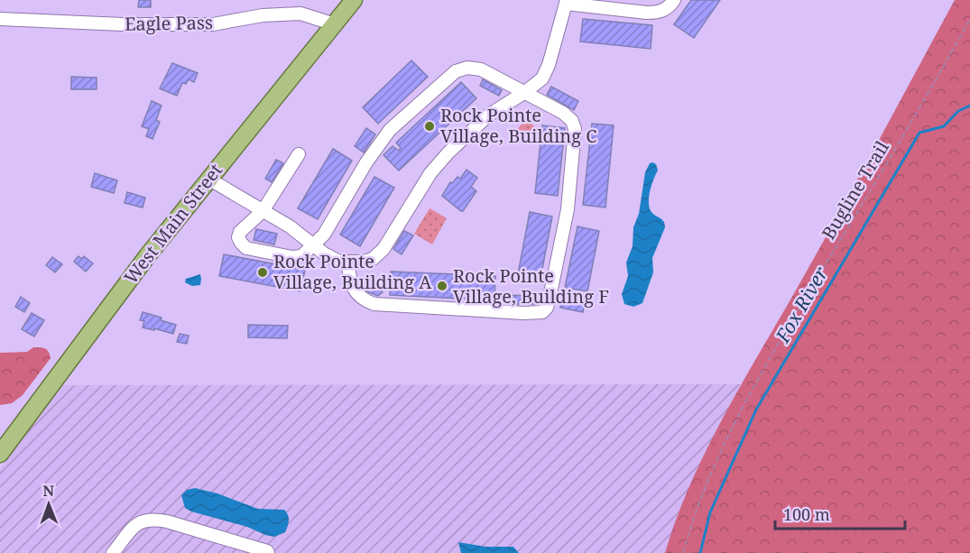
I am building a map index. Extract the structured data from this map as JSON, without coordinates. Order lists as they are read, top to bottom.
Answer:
{
  "streets": {
    "main road": ["West Main Street"],
    "street": ["Eagle Pass"],
    "path": ["Bugline Trail"]
  },
  "crossings": [
    ["Eagle Pass", "West Main Street"]
  ],
  "water": ["Fox River"],
  "places": ["Rock Pointe Village, Building C", "Rock Pointe Village, Building A", "Rock Pointe Village, Building F"],
  "scale_bar": "100 m",
  "north": "top"
}
